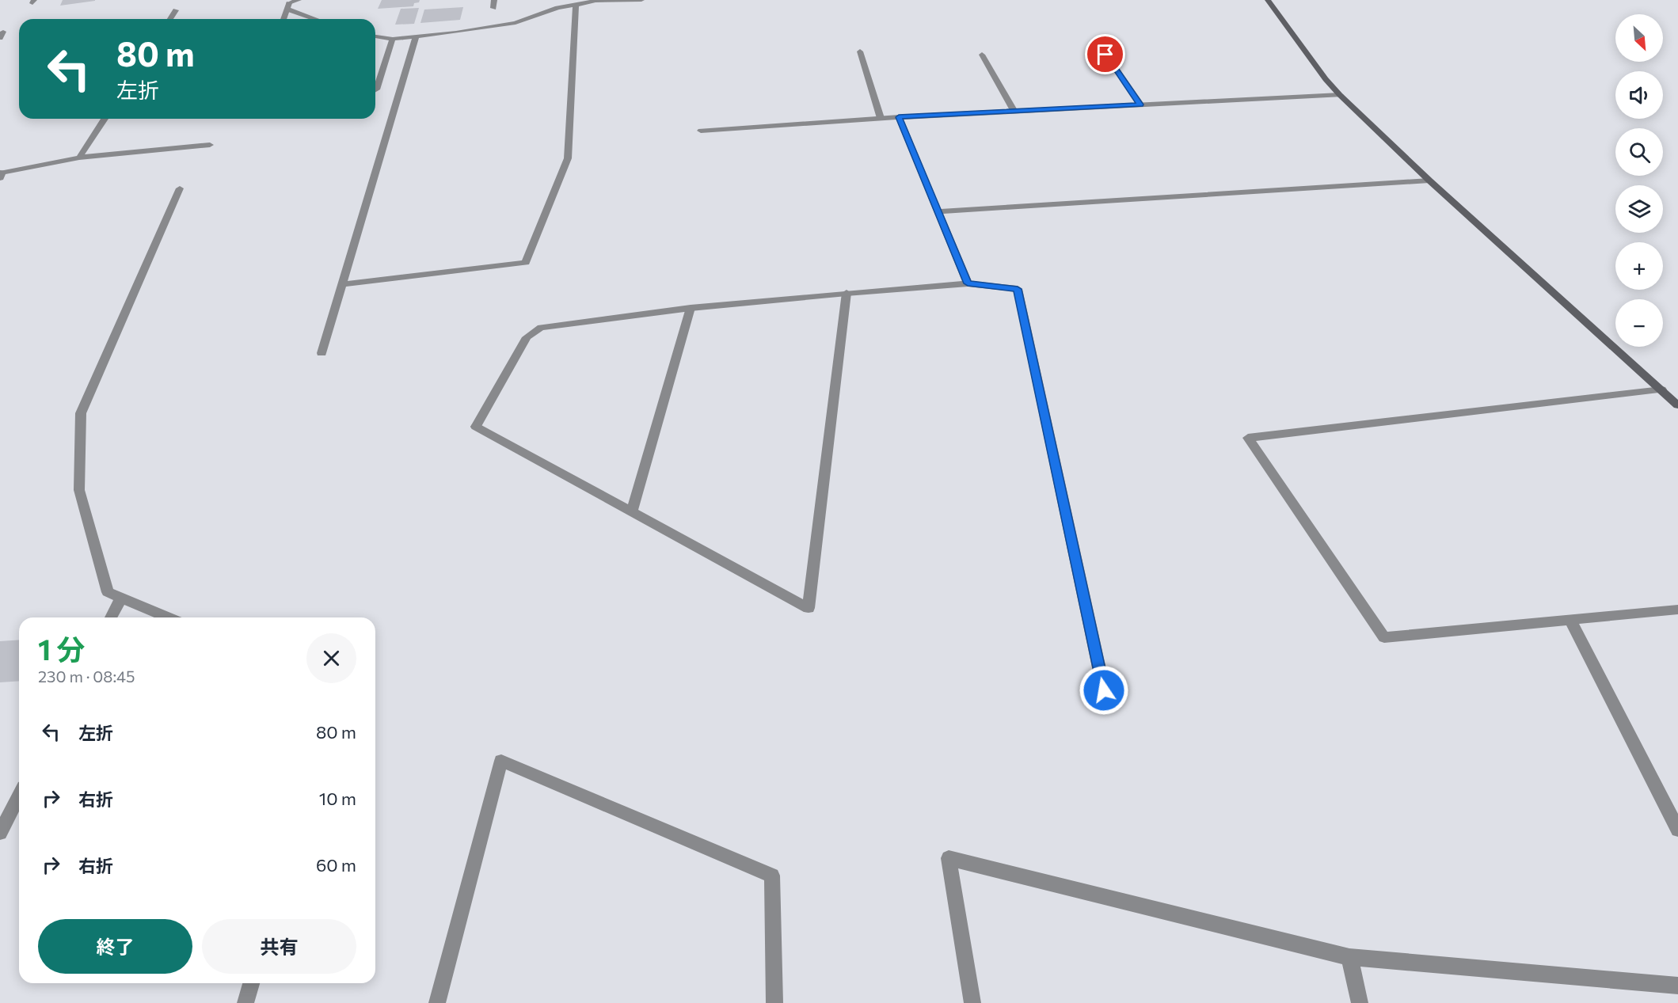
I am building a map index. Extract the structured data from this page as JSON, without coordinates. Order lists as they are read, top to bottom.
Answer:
{
  "north": "bottom right",
  "page": {
    "map_buttons": ["+", "−"],
    "turn": ["80 m", "左折"],
    "heading": ["1 分", "230 m · 08:45"],
    "list": [
      {
        "name": "左折",
        "value": "80 m"
      },
      {
        "name": "右折",
        "value": "10 m"
      },
      {
        "name": "右折",
        "value": "60 m"
      }
    ],
    "buttons": ["終了", "共有"]
  }
}
